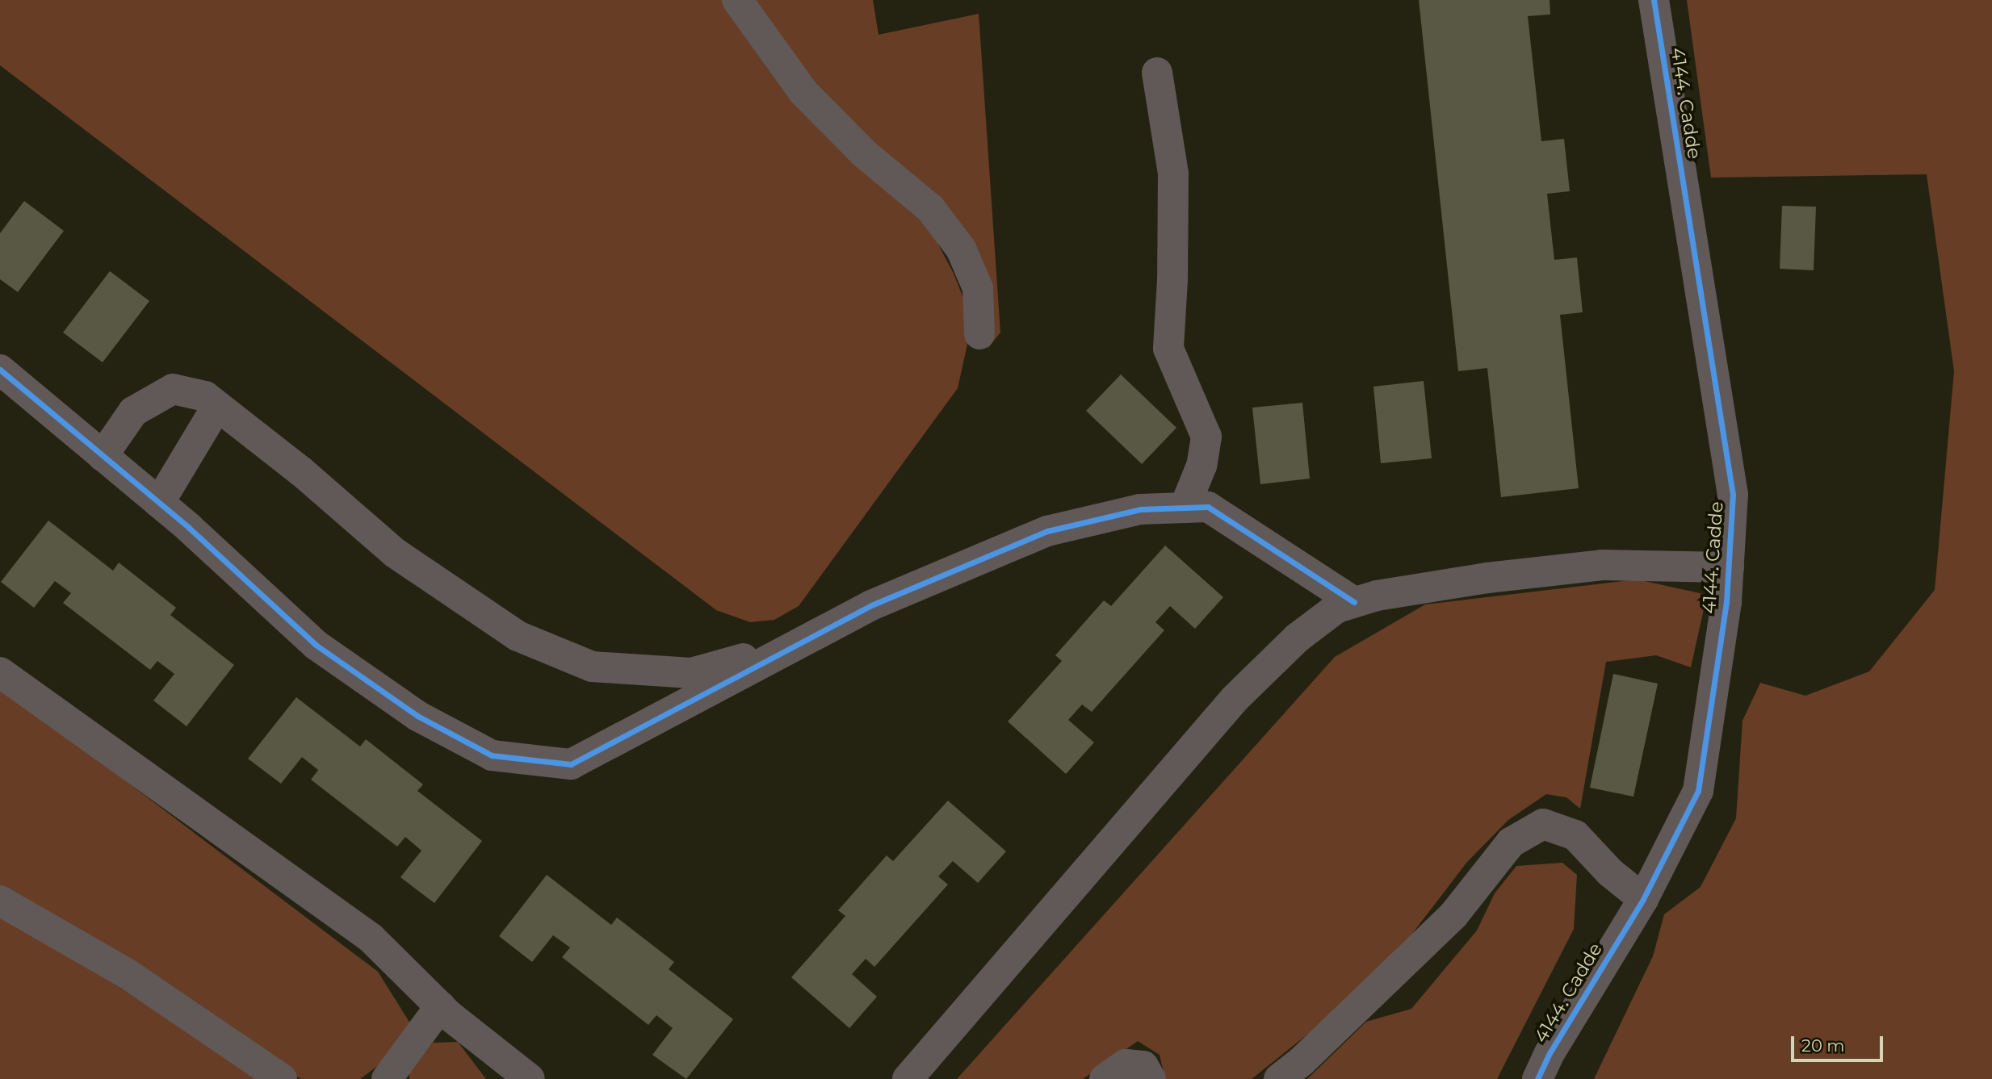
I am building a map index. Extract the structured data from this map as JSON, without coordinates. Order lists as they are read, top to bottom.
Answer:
{
  "streets": {
    "street": ["4144. Cadde"]
  },
  "scale_bar": "20 m"
}
